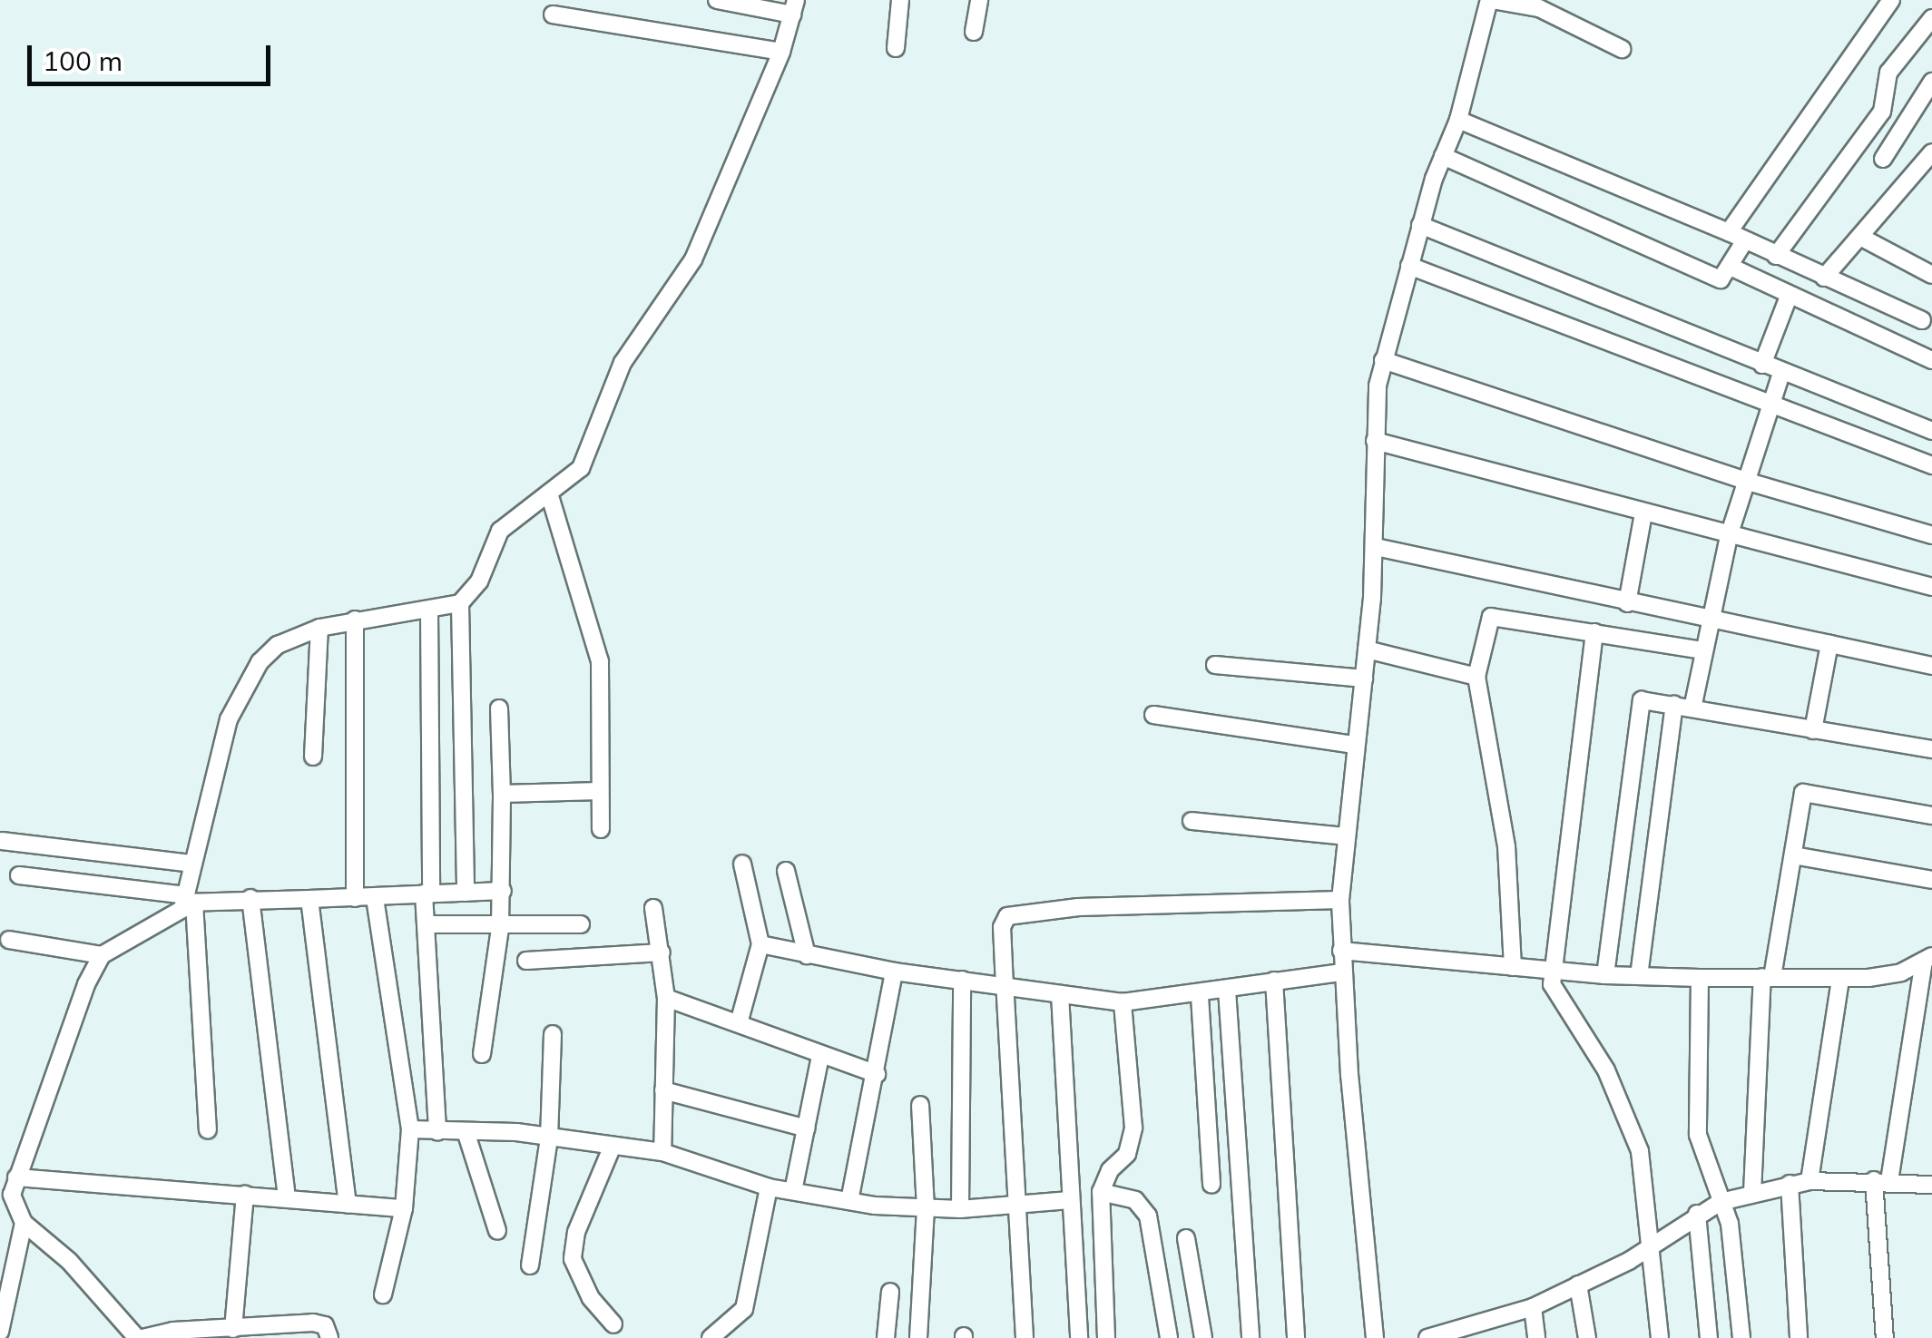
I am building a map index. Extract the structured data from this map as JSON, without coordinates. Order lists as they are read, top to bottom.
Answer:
{
  "scale_bar": "100 m"
}
